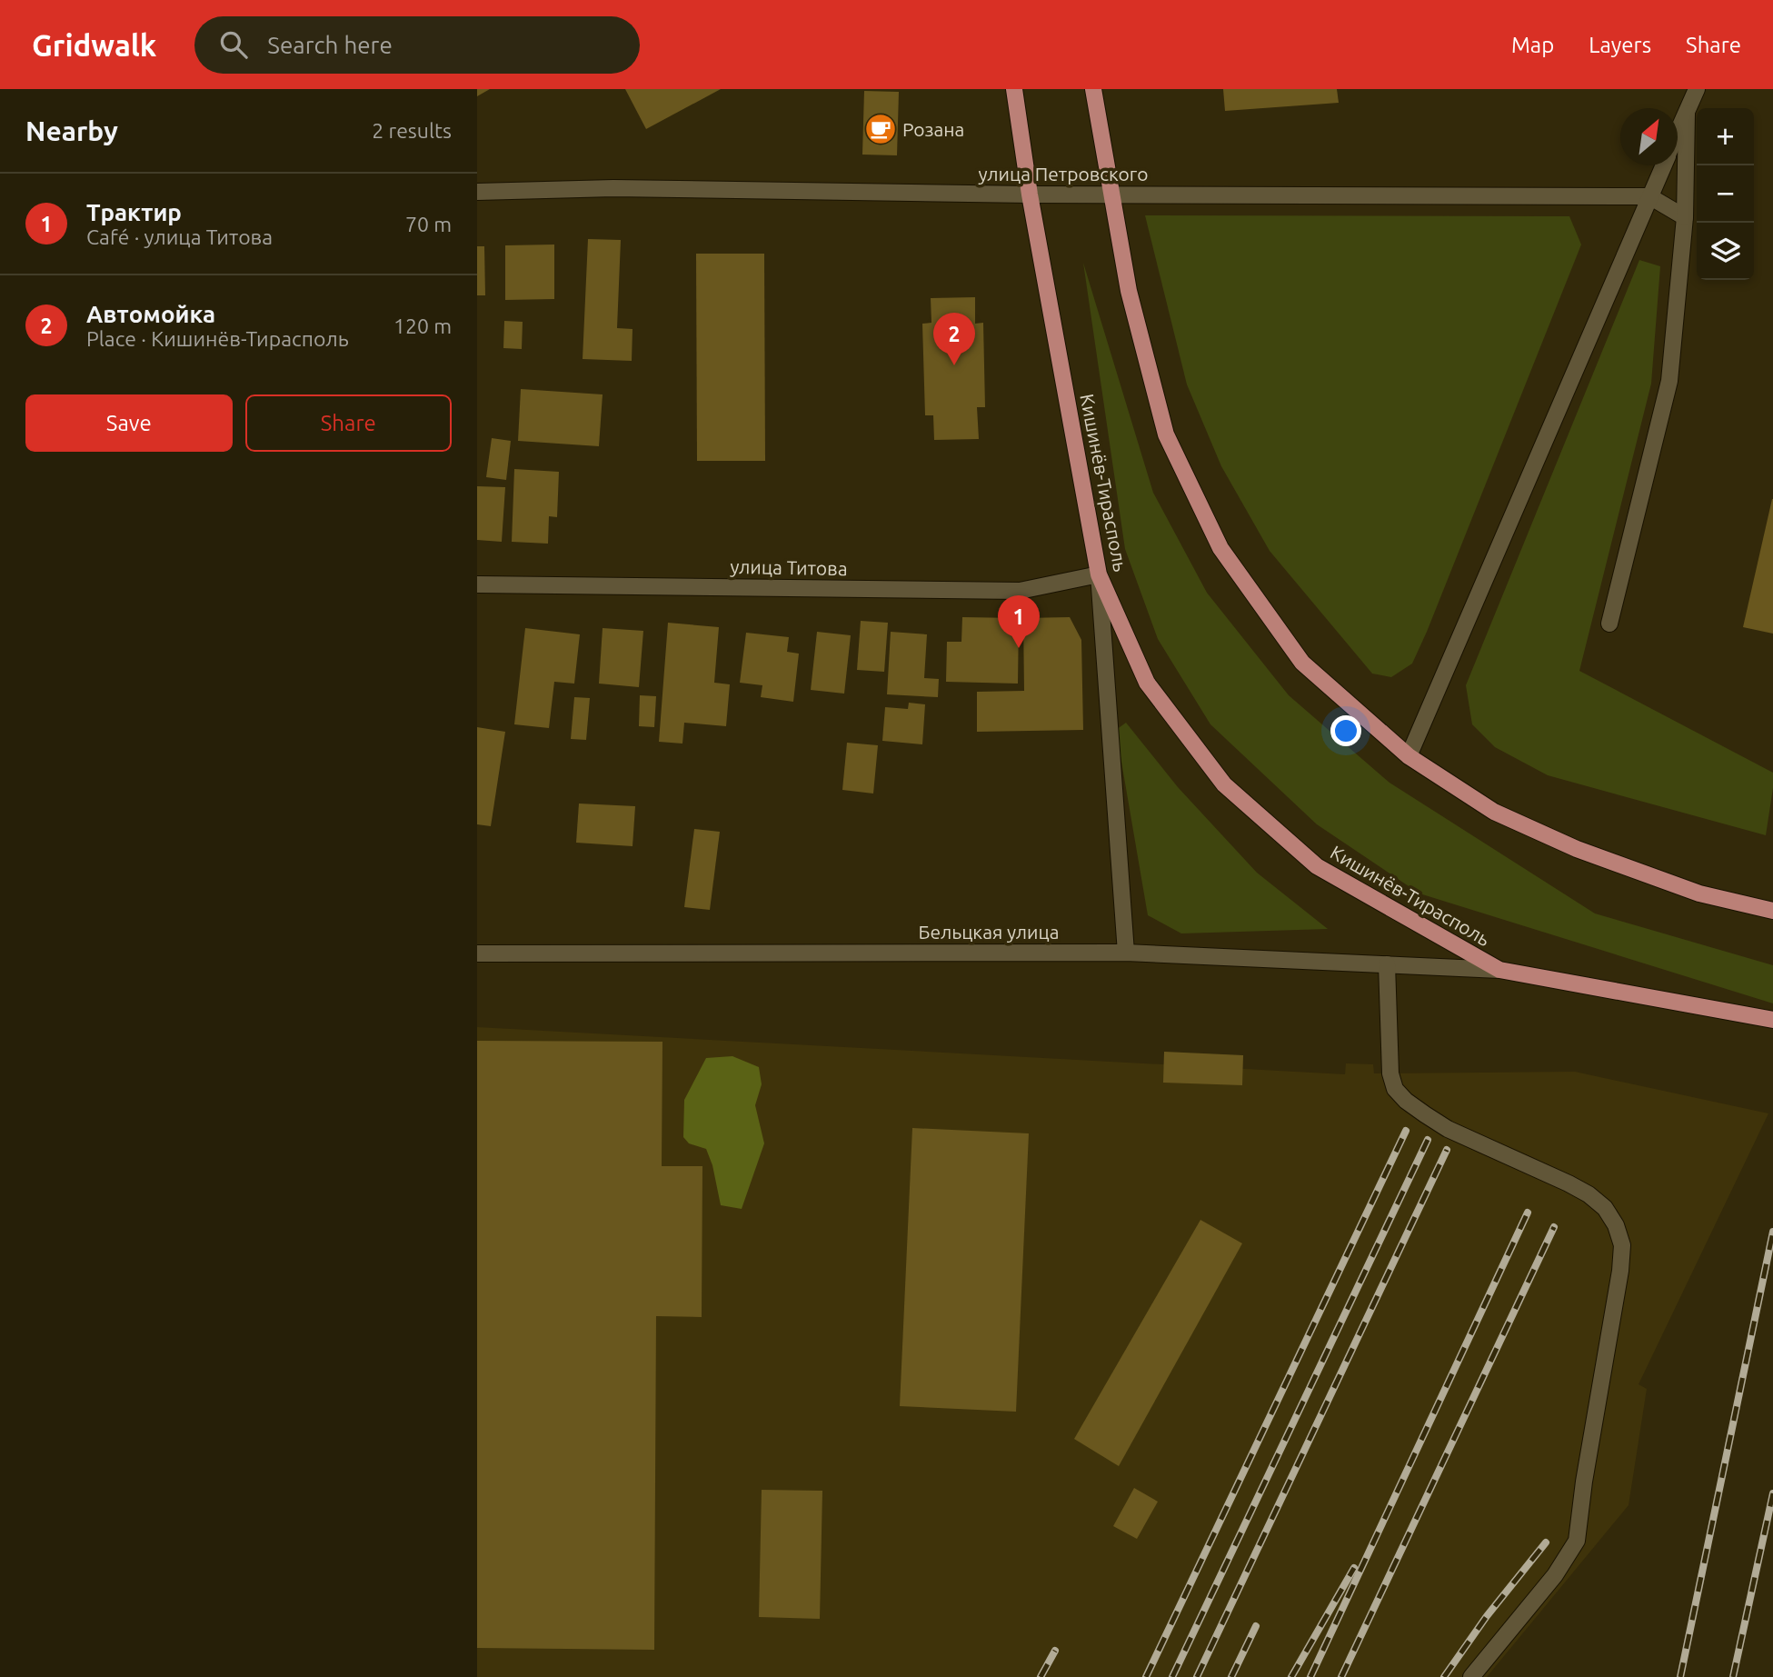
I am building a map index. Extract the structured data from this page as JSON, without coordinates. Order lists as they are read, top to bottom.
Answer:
{
  "streets": {
    "main road": ["Кишинёв-Тирасполь"],
    "street": ["улица Петровского", "улица Титова", "Бельцкая улица"]
  },
  "crossings": [
    ["улица Петровского", "Кишинёв-Тирасполь"],
    ["Кишинёв-Тирасполь", "улица Титова"],
    ["Кишинёв-Тирасполь", "Бельцкая улица"]
  ],
  "places": {
    "cafe": ["Розана"]
  },
  "north": "top right",
  "page": {
    "header": "Gridwalk",
    "search": "Search here",
    "nav": ["Map", "Layers", "Share"],
    "heading": ["Nearby", "2 results"],
    "map_buttons": ["+", "−"],
    "list": [
      {
        "mark": "1",
        "name": "Трактир",
        "note": "Café · улица Титова",
        "value": "70 m"
      },
      {
        "mark": "2",
        "name": "Автомойка",
        "note": "Place · Кишинёв-Тирасполь",
        "value": "120 m"
      }
    ],
    "pins": ["2", "1"],
    "buttons": ["Save", "Share"]
  }
}
